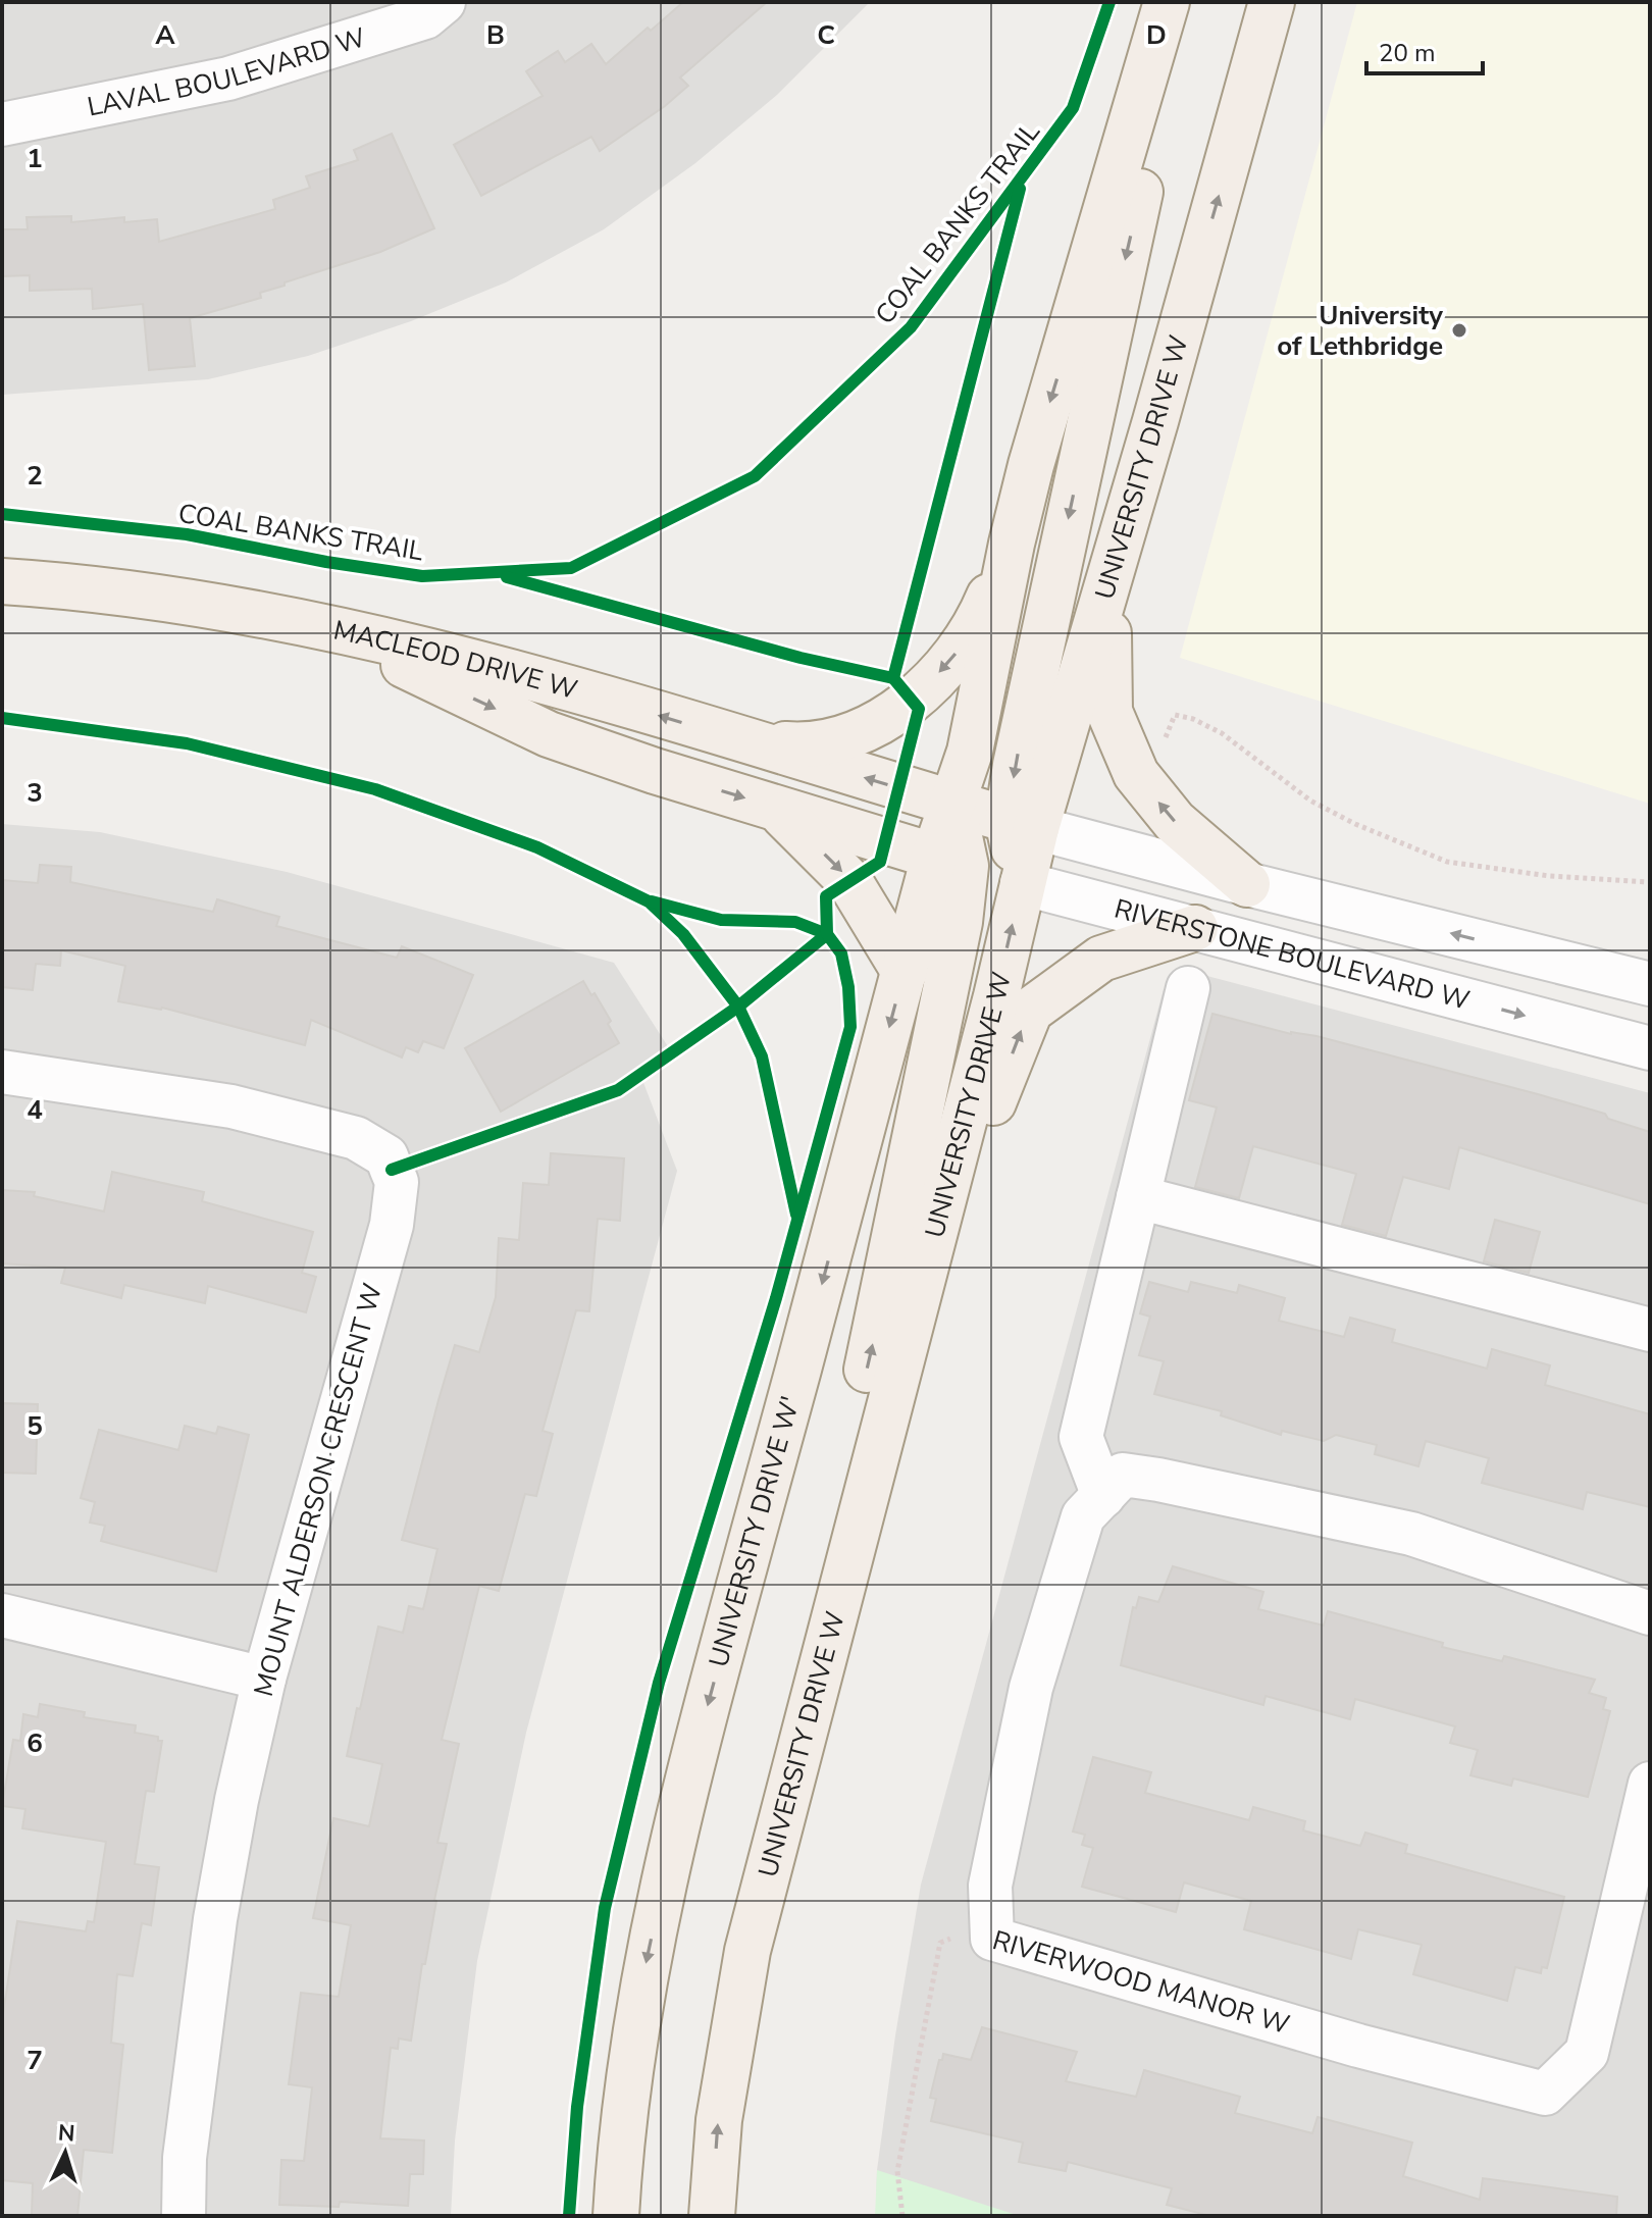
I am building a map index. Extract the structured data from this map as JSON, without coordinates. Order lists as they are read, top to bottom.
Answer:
{
  "streets": {
    "main road": [
      "UNIVERSITY DRIVE W",
      "MACLEOD DRIVE W",
      "RIVERSTONE BOULEVARD W",
      "UNIVERSITY DRIVE W'"
    ],
    "street": ["LAVAL BOULEVARD W", "MOUNT ALDERSON CRESCENT W", "RIVERWOOD MANOR W"],
    "cycle path": ["COAL BANKS TRAIL"]
  },
  "crossings": [
    ["UNIVERSITY DRIVE W", "RIVERSTONE BOULEVARD W"],
    ["MACLEOD DRIVE W", "RIVERSTONE BOULEVARD W"],
    ["MACLEOD DRIVE W", "UNIVERSITY DRIVE W'"],
    ["RIVERSTONE BOULEVARD W", "UNIVERSITY DRIVE W'"]
  ],
  "one_way": ["RIVERSTONE BOULEVARD W"],
  "places": ["University of Lethbridge"],
  "scale_bar": "20 m",
  "north": "top",
  "grid": {
    "columns": [
      "A",
      "B",
      "C",
      "D"
    ],
    "rows": [
      "1",
      "2",
      "3",
      "4",
      "5",
      "6",
      "7"
    ]
  }
}
